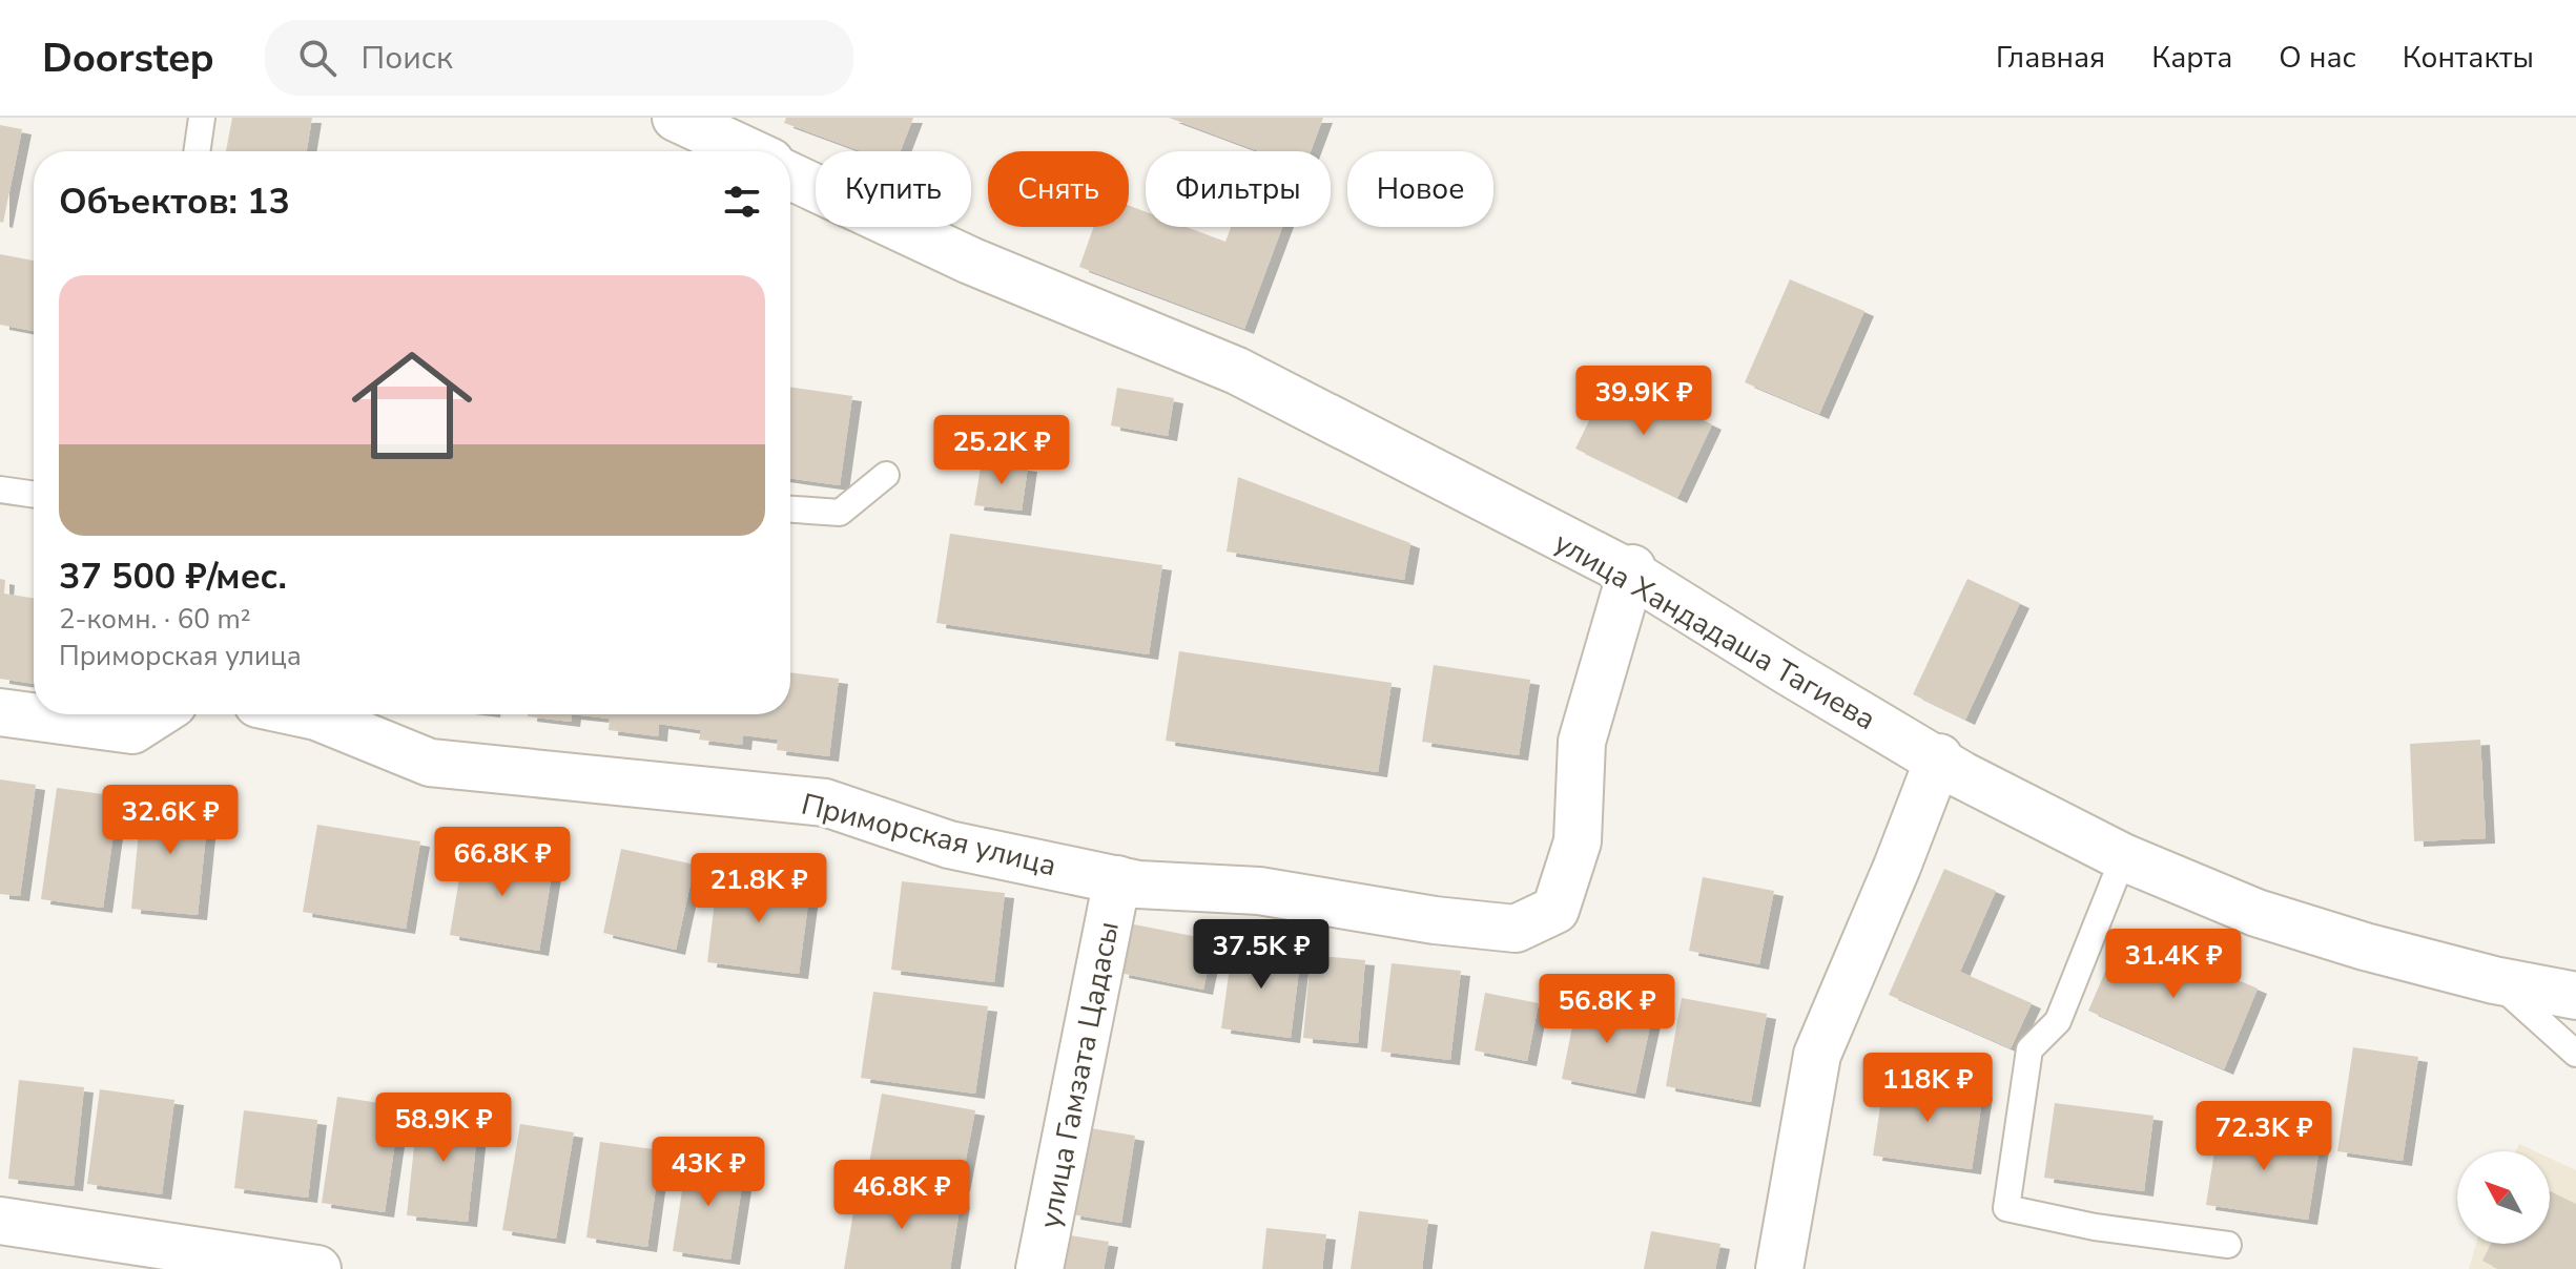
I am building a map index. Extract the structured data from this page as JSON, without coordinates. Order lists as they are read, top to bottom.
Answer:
{
  "streets": {
    "street": ["улица Хандадаша Тагиева", "Приморская улица", "улица Гамзата Цадасы"]
  },
  "crossings": [
    ["улица Хандадаша Тагиева", "Приморская улица"],
    ["Приморская улица", "улица Гамзата Цадасы"]
  ],
  "north": "top left",
  "page": {
    "header": "Doorstep",
    "search": "Поиск",
    "nav": [
      "Главная",
      "Карта",
      "О нас",
      "Контакты"
    ],
    "chip": [
      "Купить",
      "Снять",
      "Фильтры",
      "Новое"
    ],
    "heading": "Объектов: 13",
    "list": [
      {
        "name": "37 500 ₽/мес.",
        "note": "2-комн. · 60 m² · Приморская улица"
      }
    ],
    "price": [
      "39.9K ₽",
      "25.2K ₽",
      "32.6K ₽",
      "66.8K ₽",
      "21.8K ₽",
      "37.5K ₽",
      "31.4K ₽",
      "56.8K ₽",
      "118K ₽",
      "58.9K ₽",
      "72.3K ₽",
      "43K ₽",
      "46.8K ₽"
    ]
  }
}
